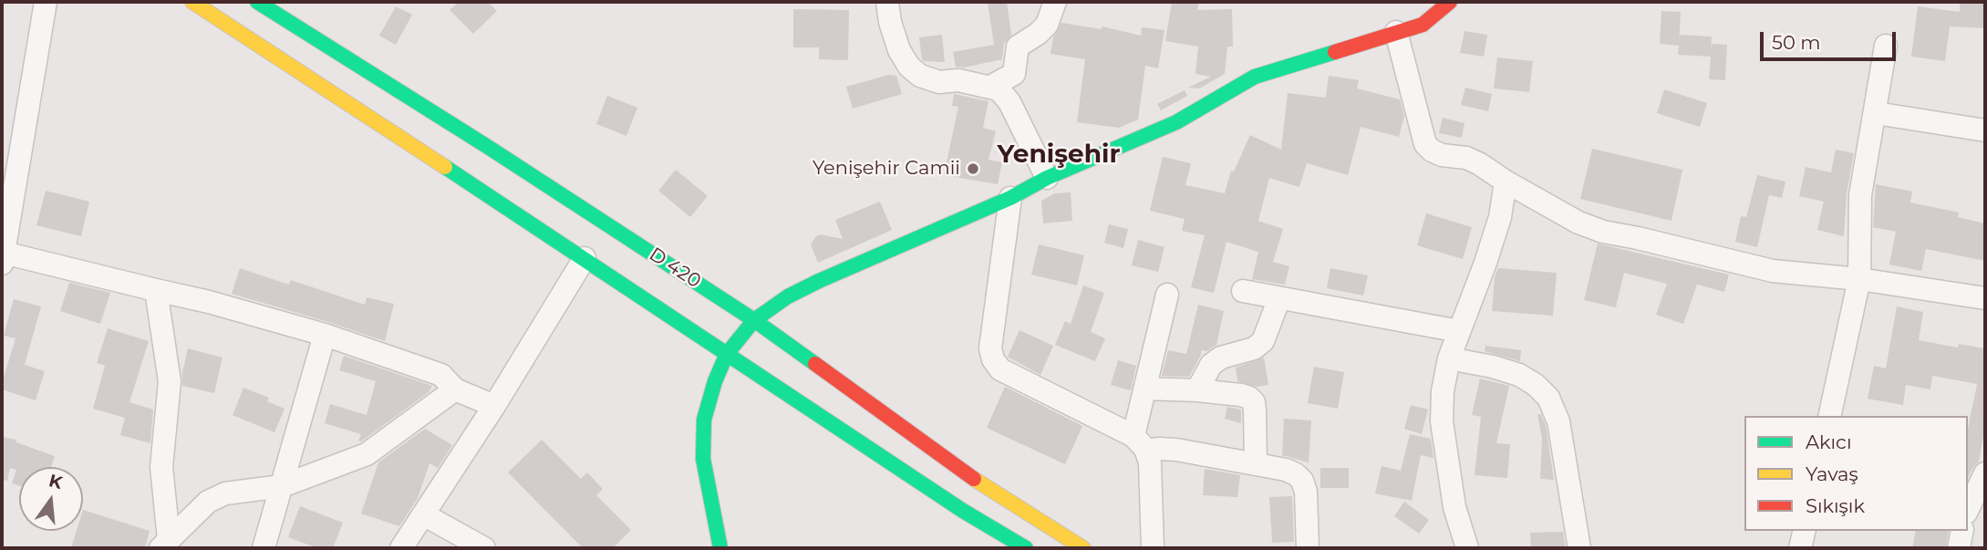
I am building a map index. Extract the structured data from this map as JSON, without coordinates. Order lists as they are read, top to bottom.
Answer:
{
  "streets": {
    "main road": ["D 420"]
  },
  "districts": ["Yenişehir"],
  "places": ["Yenişehir Camii"],
  "legend": ["Akıcı", "Yavaş", "Sıkışık"],
  "scale_bar": "50 m",
  "north": "top"
}
